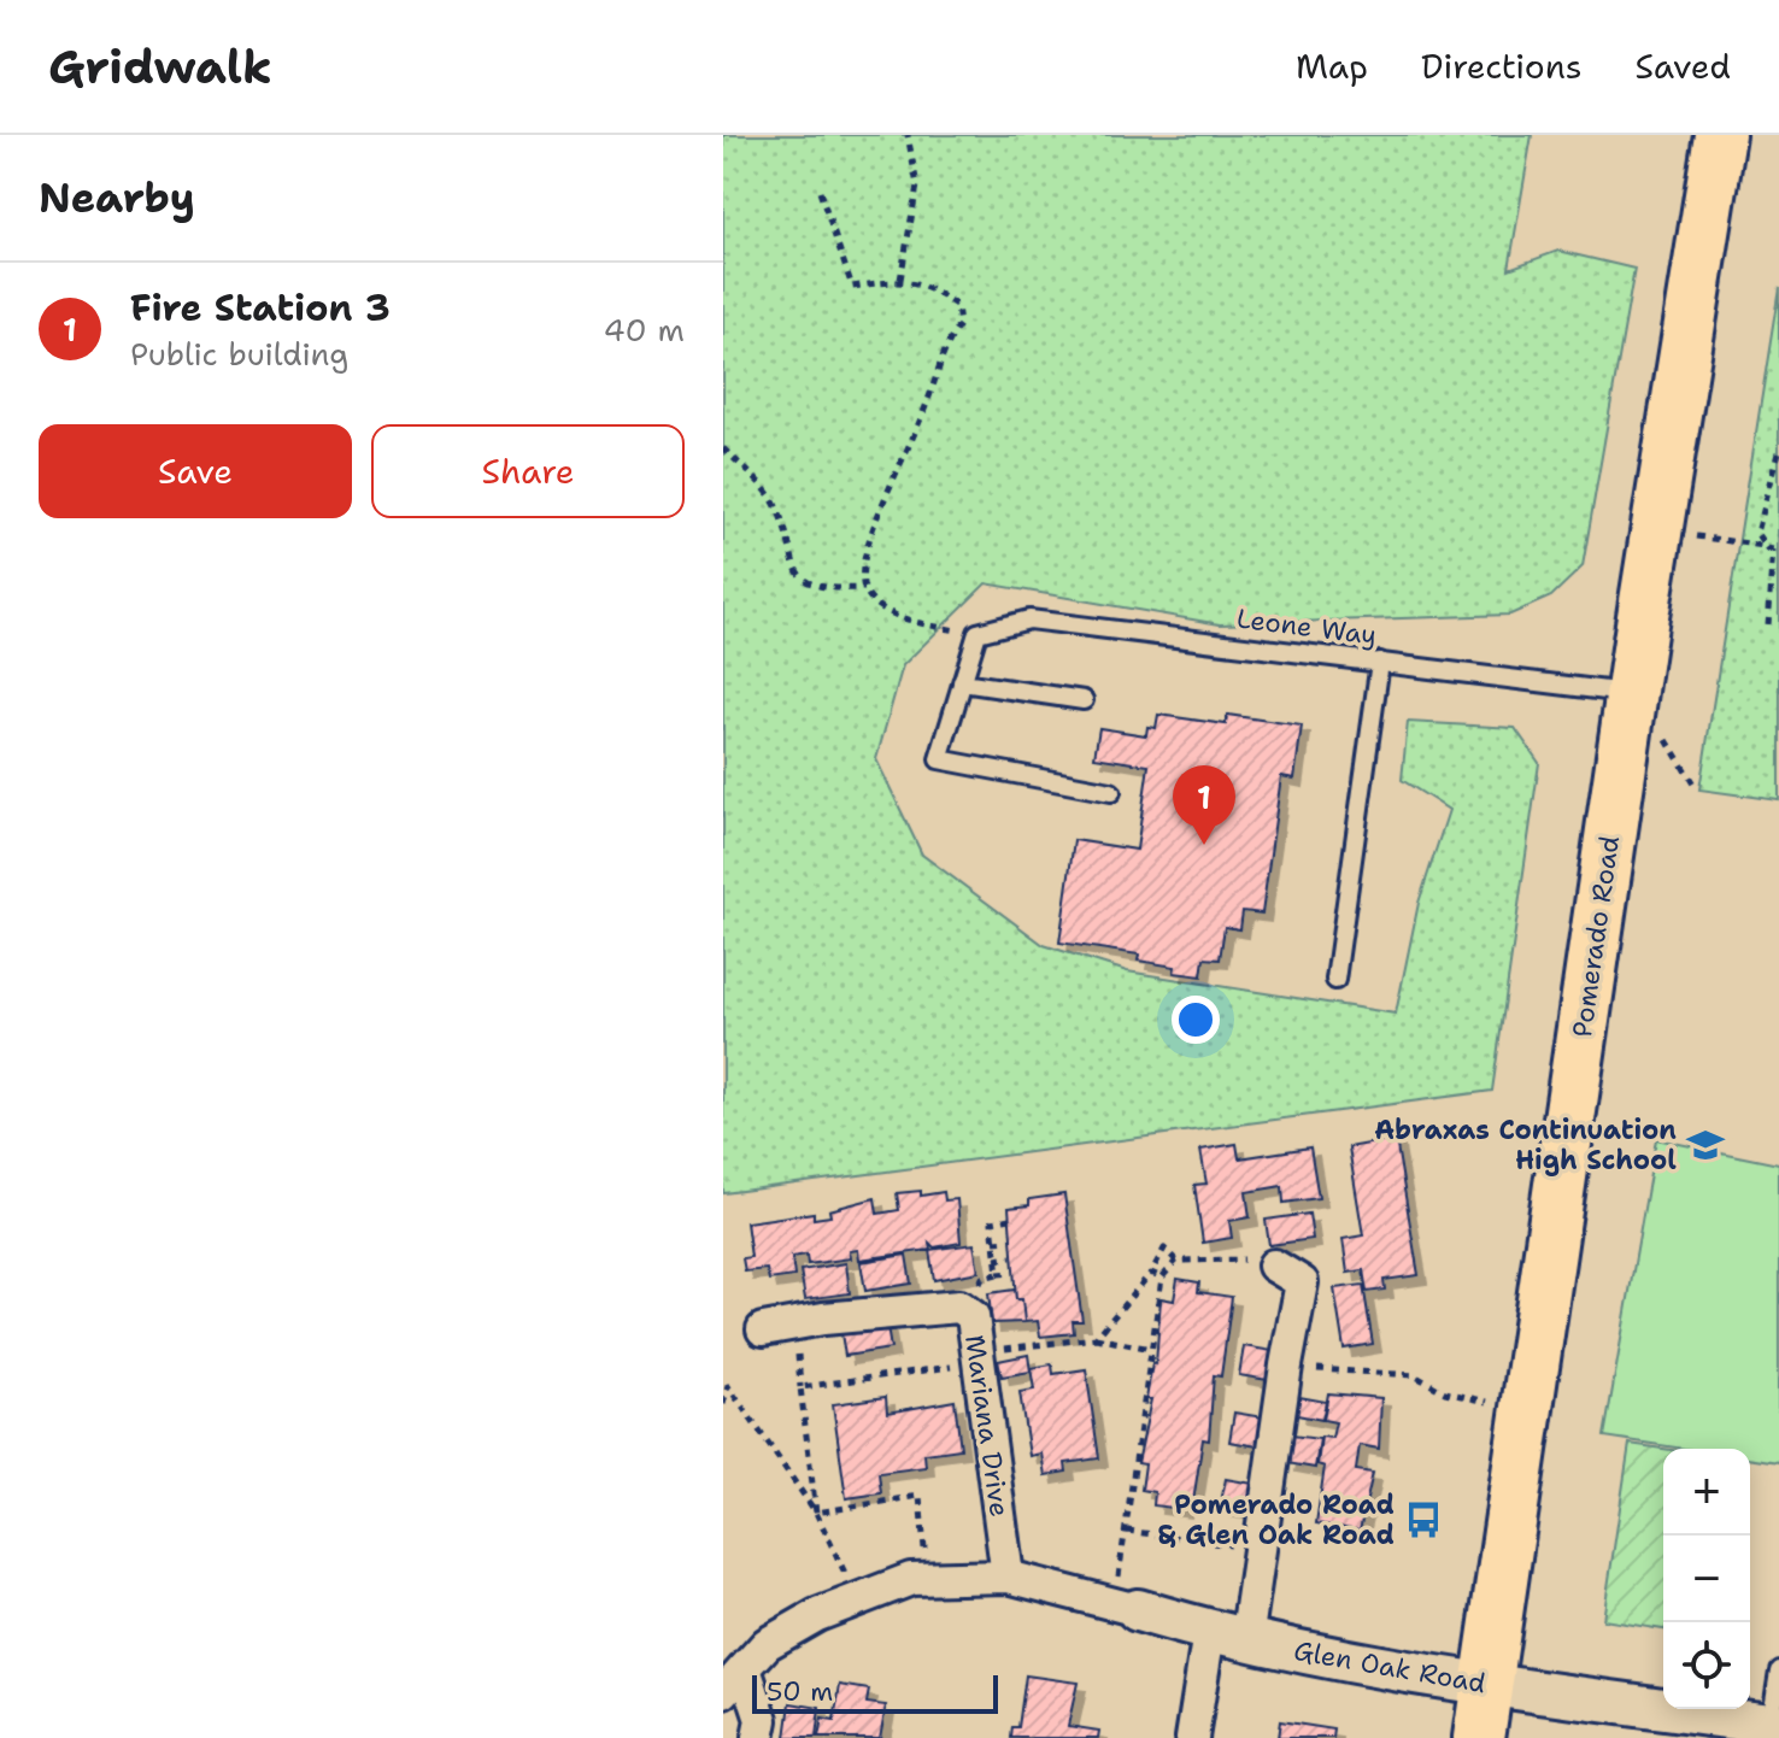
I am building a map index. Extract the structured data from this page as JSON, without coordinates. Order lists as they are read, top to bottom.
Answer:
{
  "streets": {
    "main road": ["Pomerado Road"],
    "street": ["Mariana Drive", "Glen Oak Road"],
    "lane": ["Leone Way"]
  },
  "crossings": [
    ["Leone Way", "Pomerado Road"],
    ["Pomerado Road", "Glen Oak Road"],
    ["Mariana Drive", "Glen Oak Road"]
  ],
  "places": {
    "school or university": ["Abraxas Continuation High School"],
    "bus stop": ["Pomerado Road & Glen Oak Road"]
  },
  "scale_bar": "50 m",
  "page": {
    "header": "Gridwalk",
    "nav": ["Map", "Directions", "Saved"],
    "heading": "Nearby",
    "list": [
      {
        "mark": "1",
        "name": "Fire Station 3",
        "note": "Public building",
        "value": "40 m"
      }
    ],
    "buttons": ["Save", "Share"],
    "pins": "1",
    "map_buttons": ["+", "−"],
    "scale": "50 m"
  }
}
